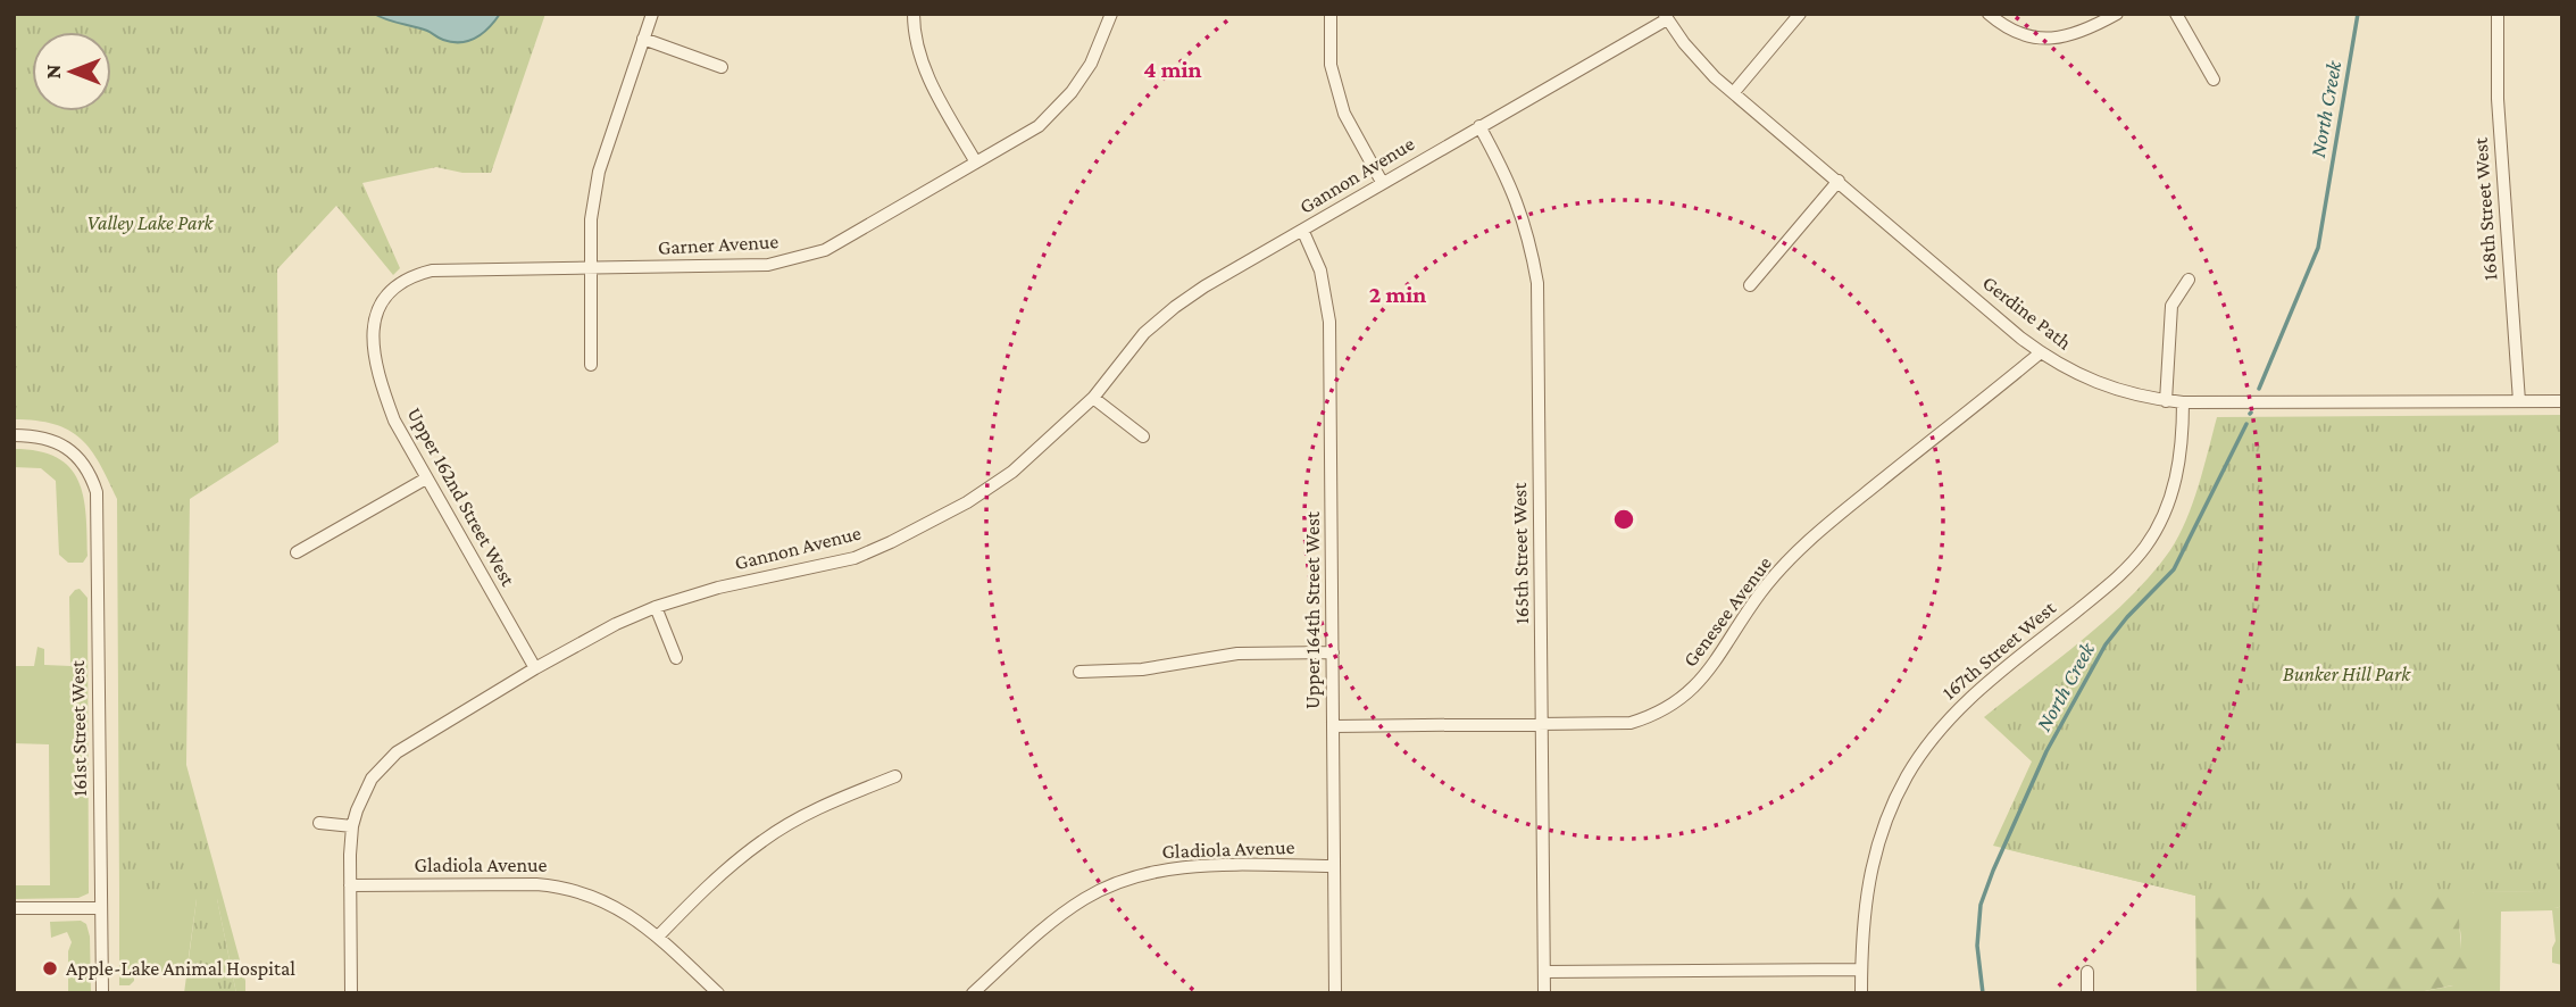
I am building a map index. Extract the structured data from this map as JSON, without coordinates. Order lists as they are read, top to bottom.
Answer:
{
  "streets": {
    "street": [
      "Gannon Avenue",
      "168th Street West",
      "Garner Avenue",
      "Gerdine Path",
      "Upper 162nd Street West",
      "165th Street West",
      "Upper 164th Street West",
      "Genesee Avenue",
      "167th Street West",
      "161st Street West",
      "Gladiola Avenue"
    ]
  },
  "crossings": [
    ["Gannon Avenue", "Gerdine Path"],
    ["Gannon Avenue", "Upper 162nd Street West"],
    ["Gannon Avenue", "165th Street West"],
    ["Gannon Avenue", "Upper 164th Street West"],
    ["Gannon Avenue", "Gladiola Avenue"],
    ["168th Street West", "Gerdine Path"],
    ["Garner Avenue", "Upper 162nd Street West"],
    ["Gerdine Path", "Genesee Avenue"],
    ["Gerdine Path", "167th Street West"],
    ["165th Street West", "Genesee Avenue"],
    ["Upper 164th Street West", "Genesee Avenue"],
    ["Upper 164th Street West", "Gladiola Avenue"]
  ],
  "water": ["North Creek"],
  "parks": ["Valley Lake Park", "Bunker Hill Park"],
  "places": ["Apple-Lake Animal Hospital"],
  "north": "left",
  "rings": ["4 min", "2 min"]
}
